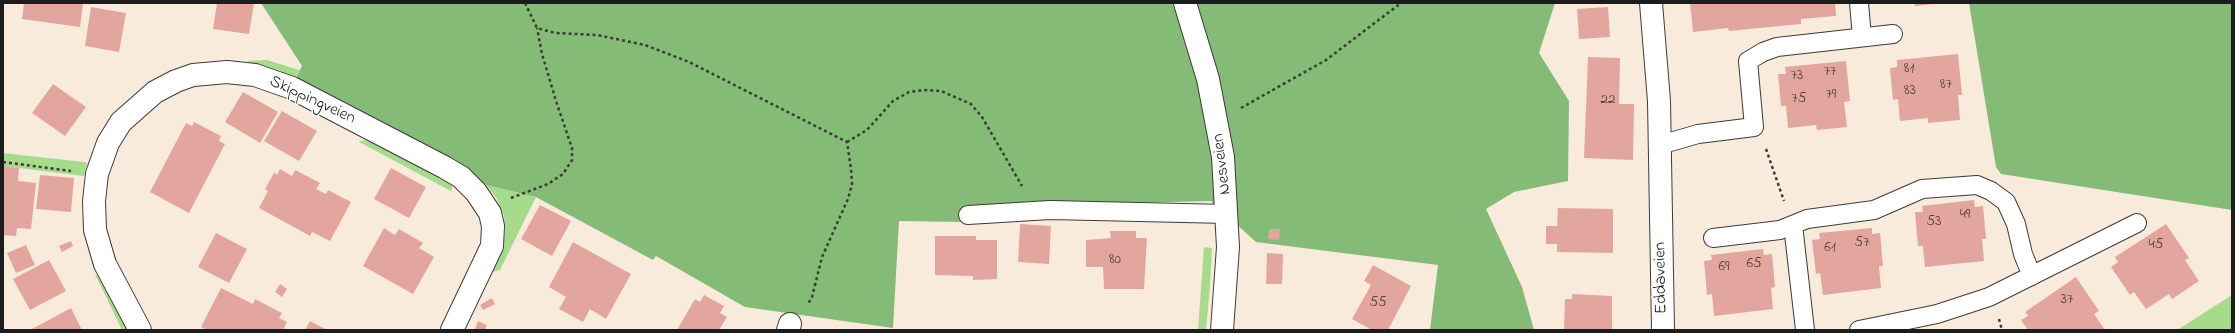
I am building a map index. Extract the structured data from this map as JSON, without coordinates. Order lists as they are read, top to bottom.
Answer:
{
  "streets": {
    "street": ["Skippingveien", "Nesveien", "Eddaveien"]
  },
  "house_numbers": [
    "81",
    "77",
    "73",
    "87",
    "83",
    "79",
    "75",
    "22",
    "49",
    "53",
    "57",
    "45",
    "61",
    "80",
    "65",
    "69",
    "37",
    "55"
  ]
}
